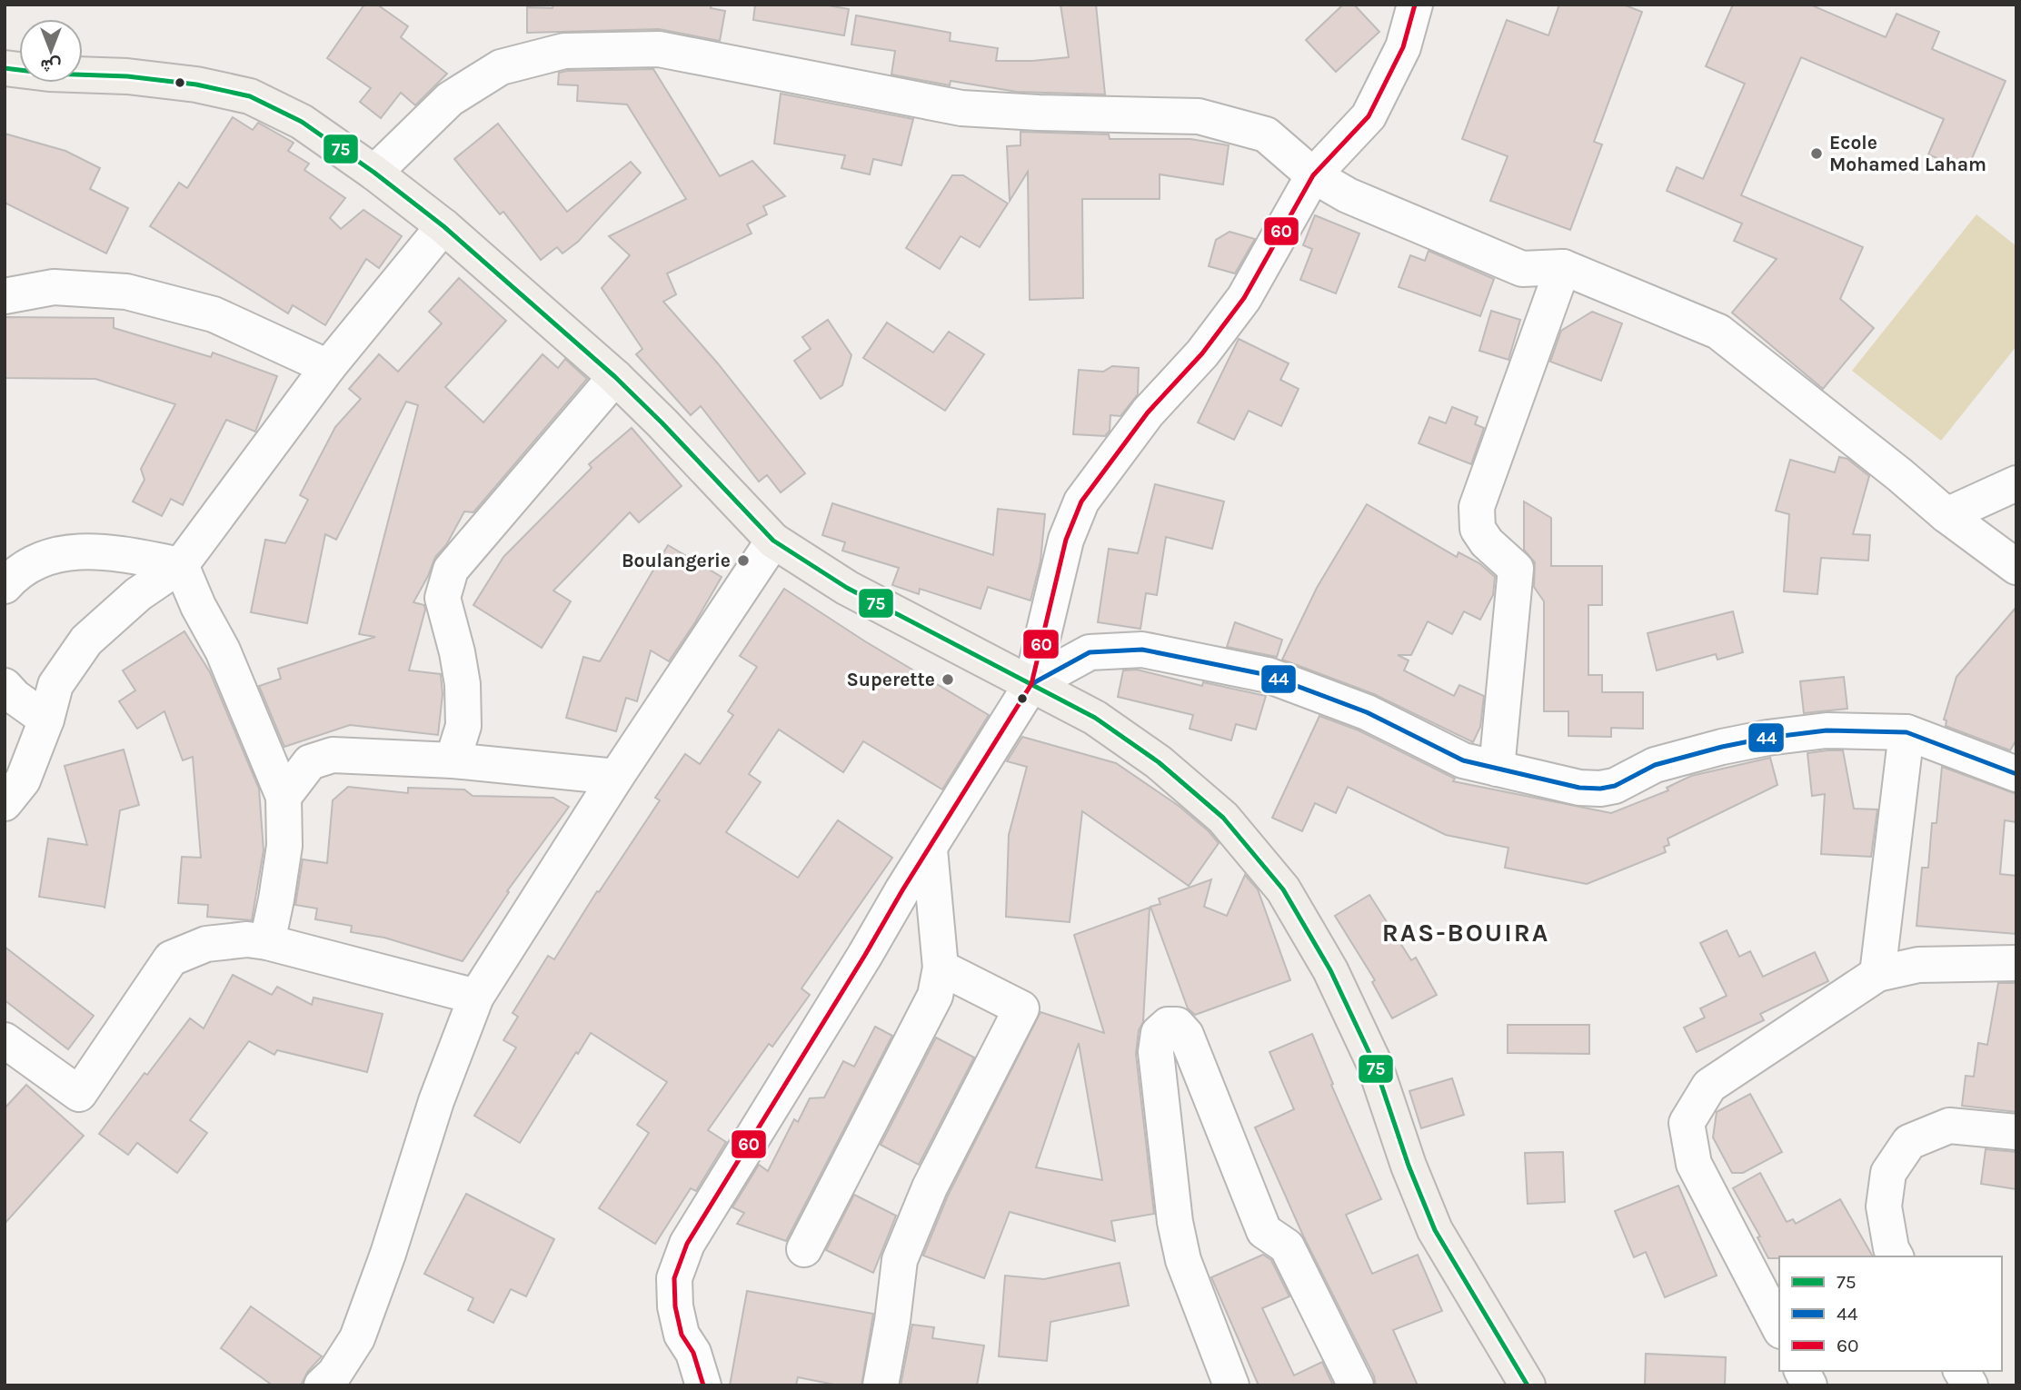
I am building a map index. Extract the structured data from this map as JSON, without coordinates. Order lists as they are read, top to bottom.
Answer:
{
  "districts": ["RAS-BOUIRA"],
  "places": ["Ecole Mohamed Laham", "Boulangerie", "Superette"],
  "lines": ["transit line 60", "transit line 75", "transit line 44"],
  "legend": ["75", "44", "60"],
  "north": "bottom"
}
